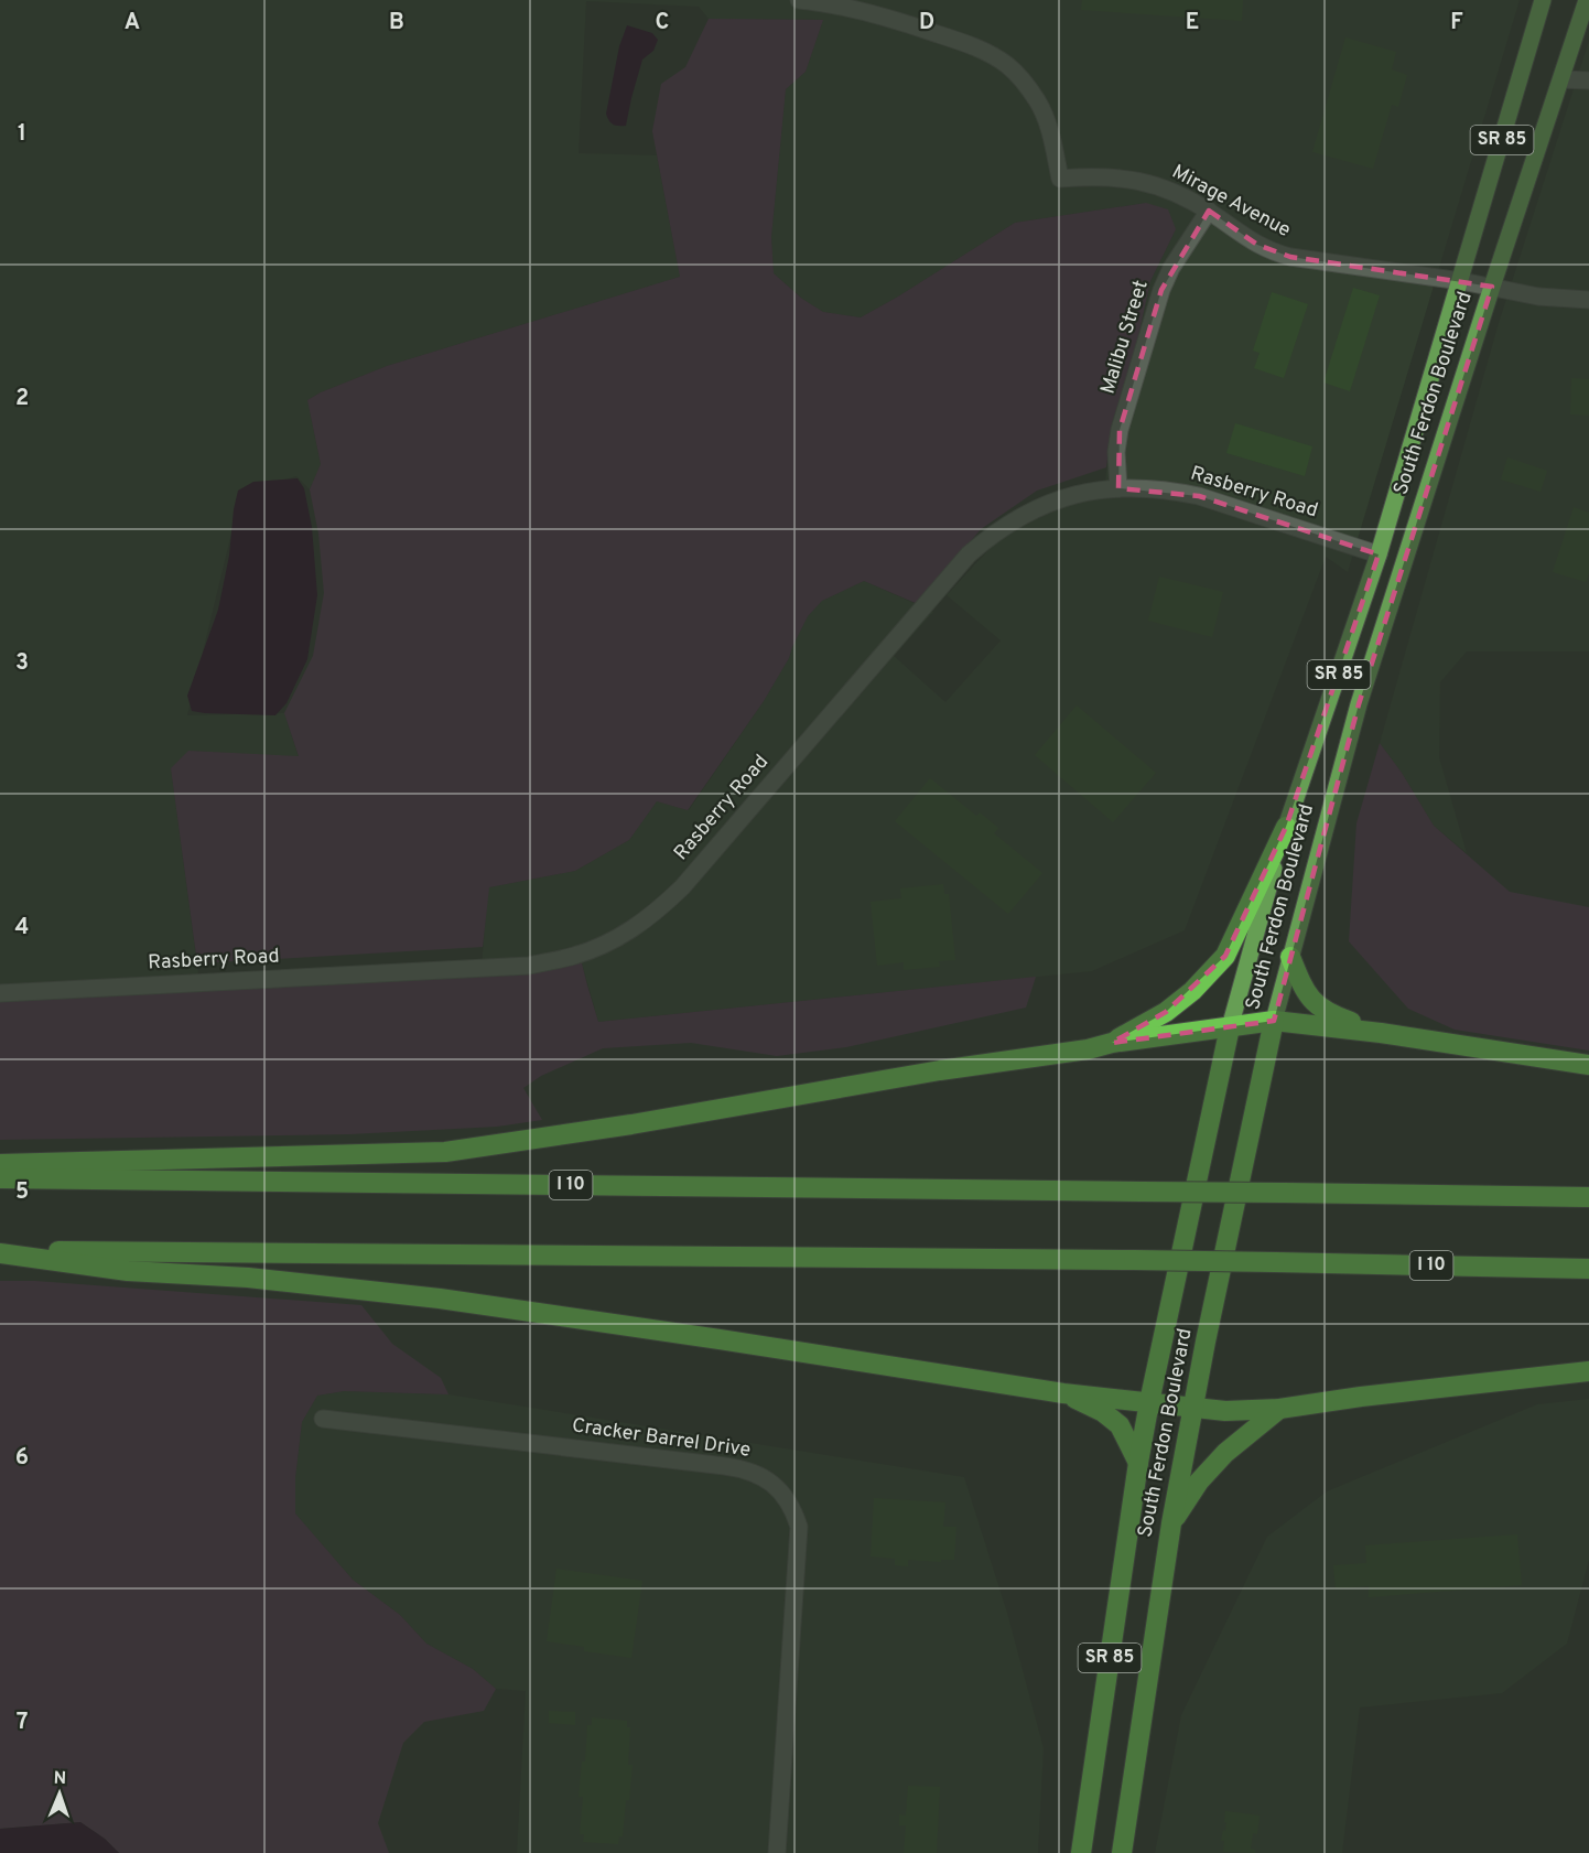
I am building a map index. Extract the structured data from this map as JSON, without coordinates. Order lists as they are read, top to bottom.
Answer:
{
  "streets": {
    "highway": ["SR 85", "South Ferdon Boulevard", "I 10"],
    "street": [
      "Mirage Avenue",
      "Malibu Street",
      "Rasberry Road",
      "Cracker Barrel Drive"
    ]
  },
  "crossings": [
    ["Mirage Avenue", "Malibu Street"],
    ["Mirage Avenue", "South Ferdon Boulevard"],
    ["Malibu Street", "Rasberry Road"],
    ["South Ferdon Boulevard", "Rasberry Road"]
  ],
  "north": "top",
  "grid": {
    "columns": [
      "A",
      "B",
      "C",
      "D",
      "E",
      "F"
    ],
    "rows": [
      "1",
      "2",
      "3",
      "4",
      "5",
      "6",
      "7"
    ]
  }
}
